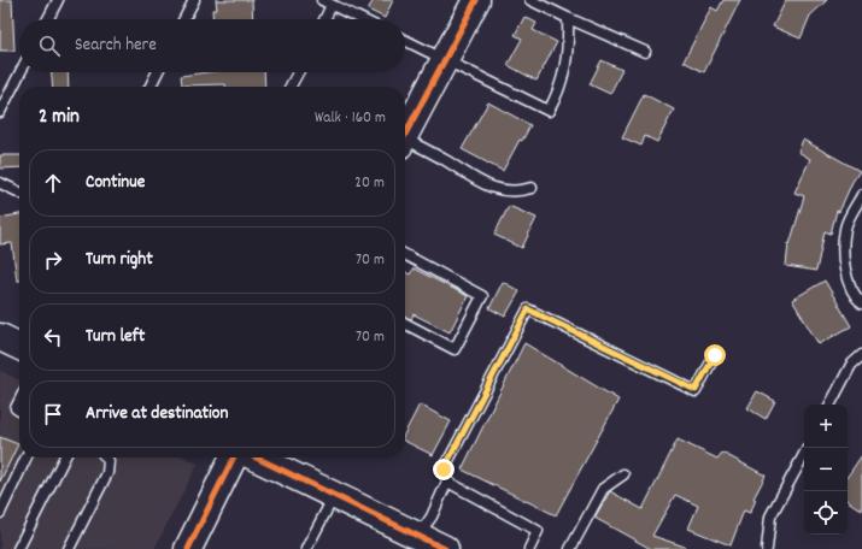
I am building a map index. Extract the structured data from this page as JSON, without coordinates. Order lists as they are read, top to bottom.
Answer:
{
  "page": {
    "search": "Search here",
    "heading": ["2 min", "Walk · 160 m"],
    "list": [
      ["Continue", "20 m"],
      ["Turn right", "70 m"],
      ["Turn left", "70 m"],
      "Arrive at destination"
    ],
    "map_buttons": ["+", "−"]
  }
}
